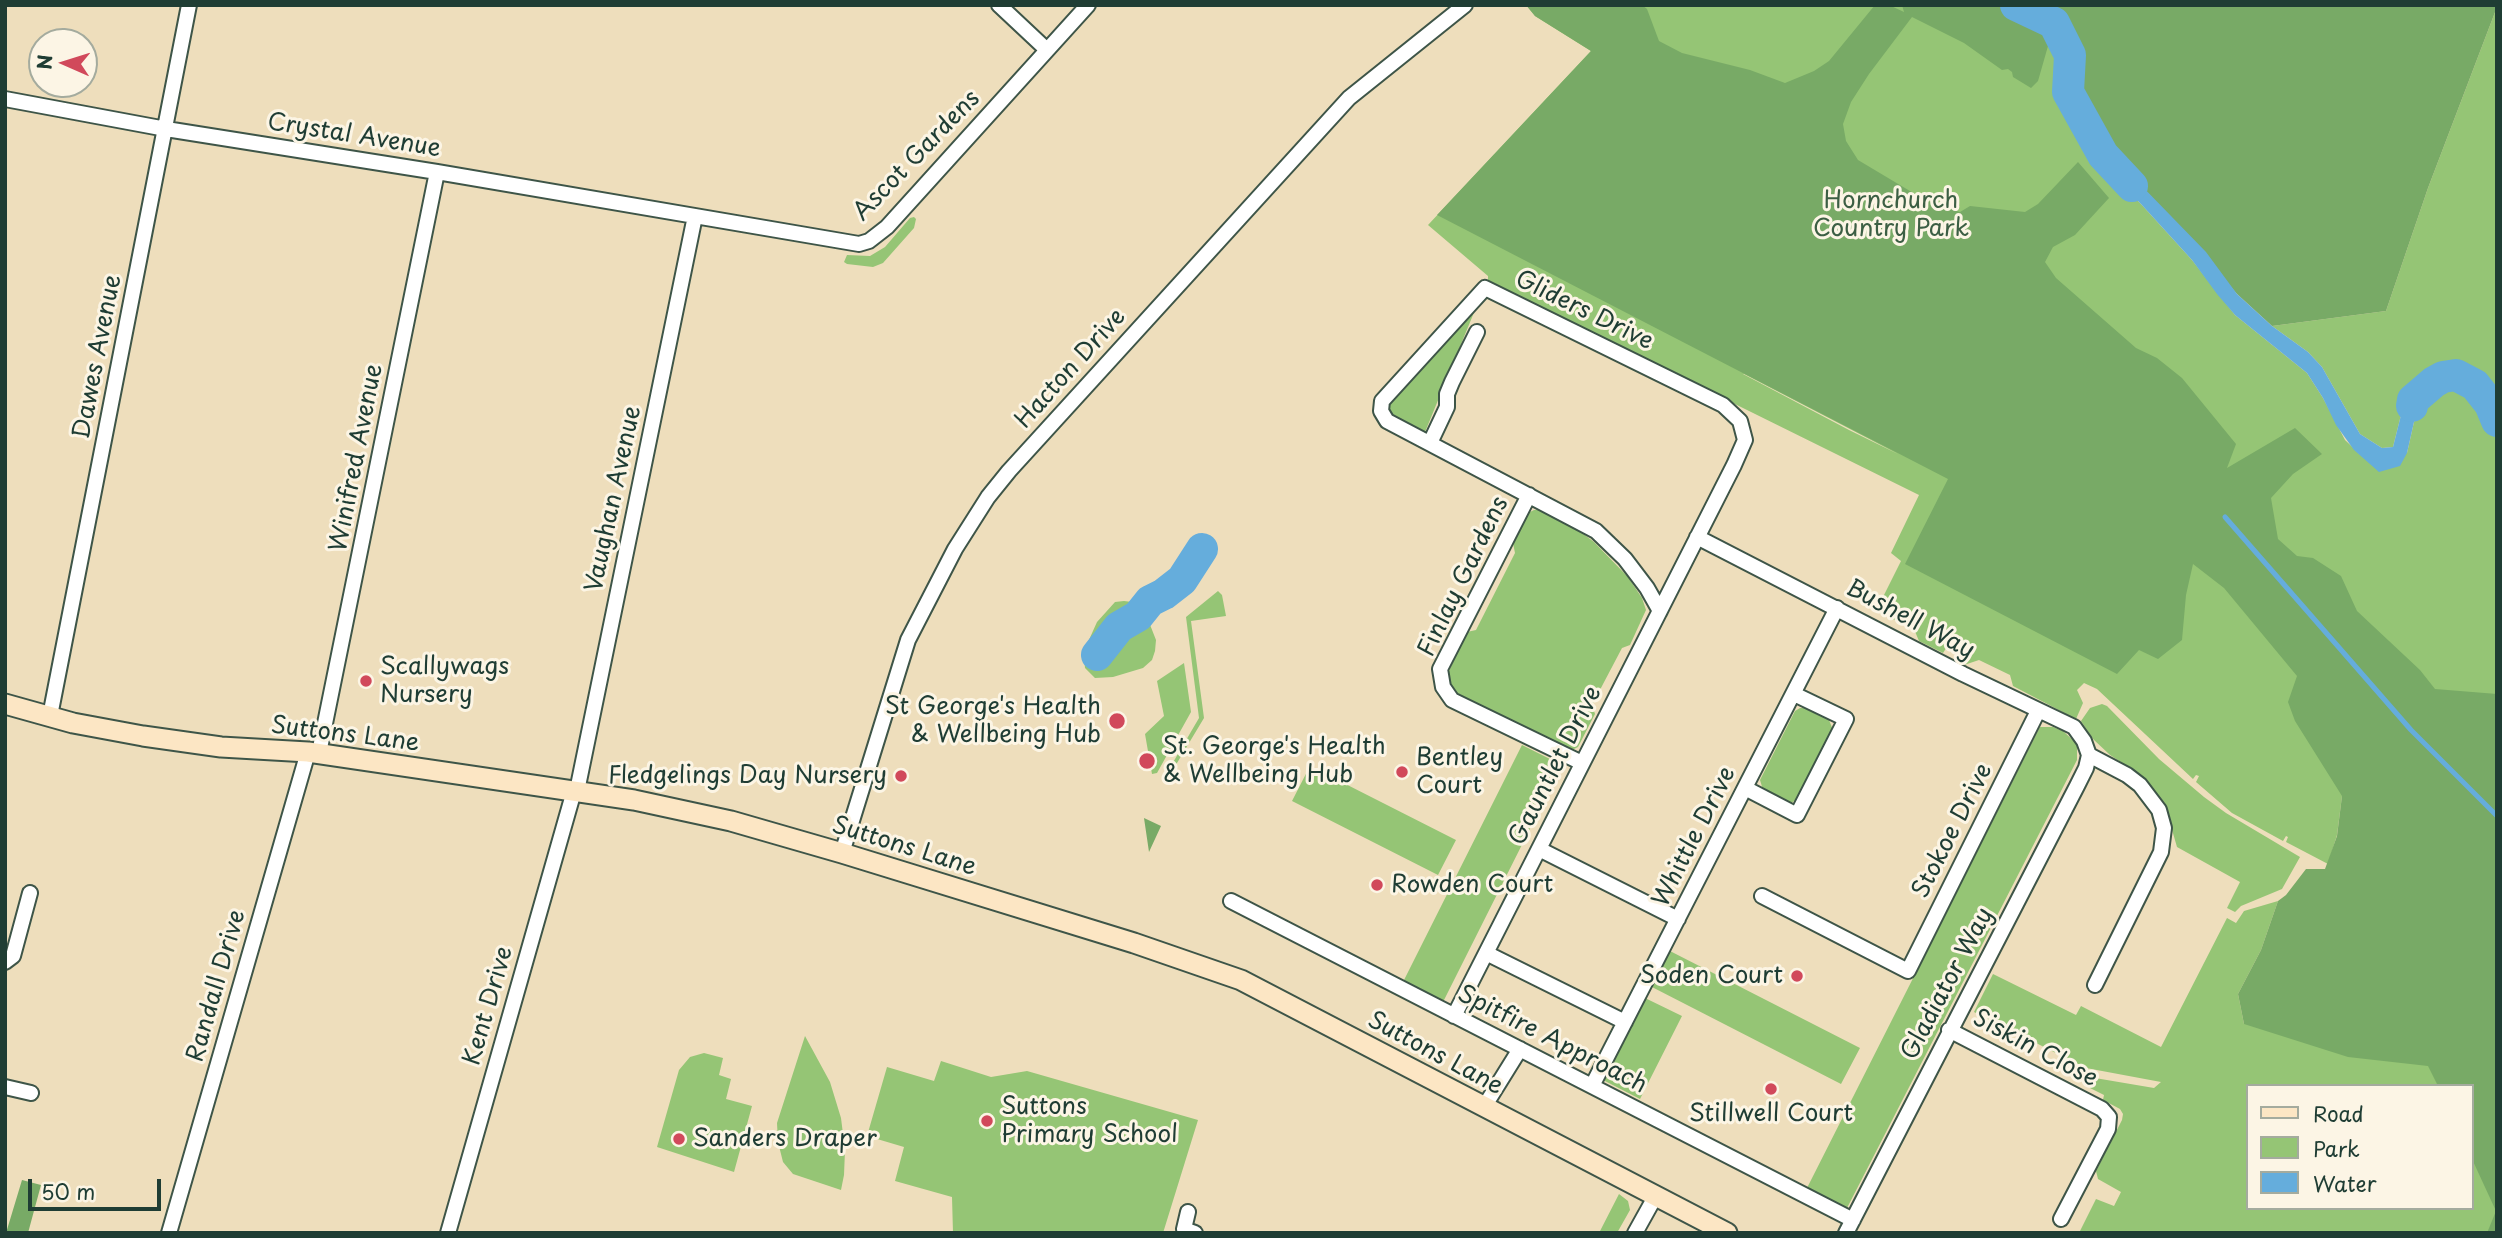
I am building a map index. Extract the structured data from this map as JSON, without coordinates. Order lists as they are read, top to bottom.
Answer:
{
  "streets": {
    "street": [
      "Crystal Avenue",
      "Ascot Gardens",
      "Gliders Drive",
      "Dawes Avenue",
      "Hacton Drive",
      "Winifred Avenue",
      "Vaughan Avenue",
      "Finlay Gardens",
      "Bushell Way",
      "Suttons Lane",
      "Gauntlet Drive",
      "Stokoe Drive",
      "Whittle Drive",
      "Gladiator Way",
      "Randall Drive",
      "Kent Drive",
      "Spitfire Approach",
      "Siskin Close"
    ]
  },
  "crossings": [
    ["Crystal Avenue", "Ascot Gardens"],
    ["Crystal Avenue", "Dawes Avenue"],
    ["Crystal Avenue", "Winifred Avenue"],
    ["Crystal Avenue", "Vaughan Avenue"],
    ["Ascot Gardens", "Vaughan Avenue"],
    ["Gliders Drive", "Finlay Gardens"],
    ["Gliders Drive", "Bushell Way"],
    ["Gliders Drive", "Gauntlet Drive"],
    ["Dawes Avenue", "Suttons Lane"],
    ["Hacton Drive", "Suttons Lane"],
    ["Winifred Avenue", "Suttons Lane"],
    ["Winifred Avenue", "Randall Drive"],
    ["Vaughan Avenue", "Suttons Lane"],
    ["Vaughan Avenue", "Kent Drive"],
    ["Finlay Gardens", "Gauntlet Drive"],
    ["Bushell Way", "Gauntlet Drive"],
    ["Bushell Way", "Stokoe Drive"],
    ["Bushell Way", "Whittle Drive"],
    ["Bushell Way", "Gladiator Way"],
    ["Suttons Lane", "Randall Drive"],
    ["Suttons Lane", "Kent Drive"],
    ["Gauntlet Drive", "Spitfire Approach"],
    ["Whittle Drive", "Spitfire Approach"],
    ["Gladiator Way", "Spitfire Approach"],
    ["Gladiator Way", "Siskin Close"]
  ],
  "parks": ["Hornchurch Country Park"],
  "places": [
    "Scallywags Nursery",
    "St George's Health & Wellbeing Hub",
    "St. George's Health & Wellbeing Hub",
    "Bentley Court",
    "Fledgelings Day Nursery",
    "Rowden Court",
    "Soden Court",
    "Stillwell Court",
    "Suttons Primary School",
    "Sanders Draper"
  ],
  "legend": ["Road", "Park", "Water"],
  "scale_bar": "50 m",
  "north": "left"
}
